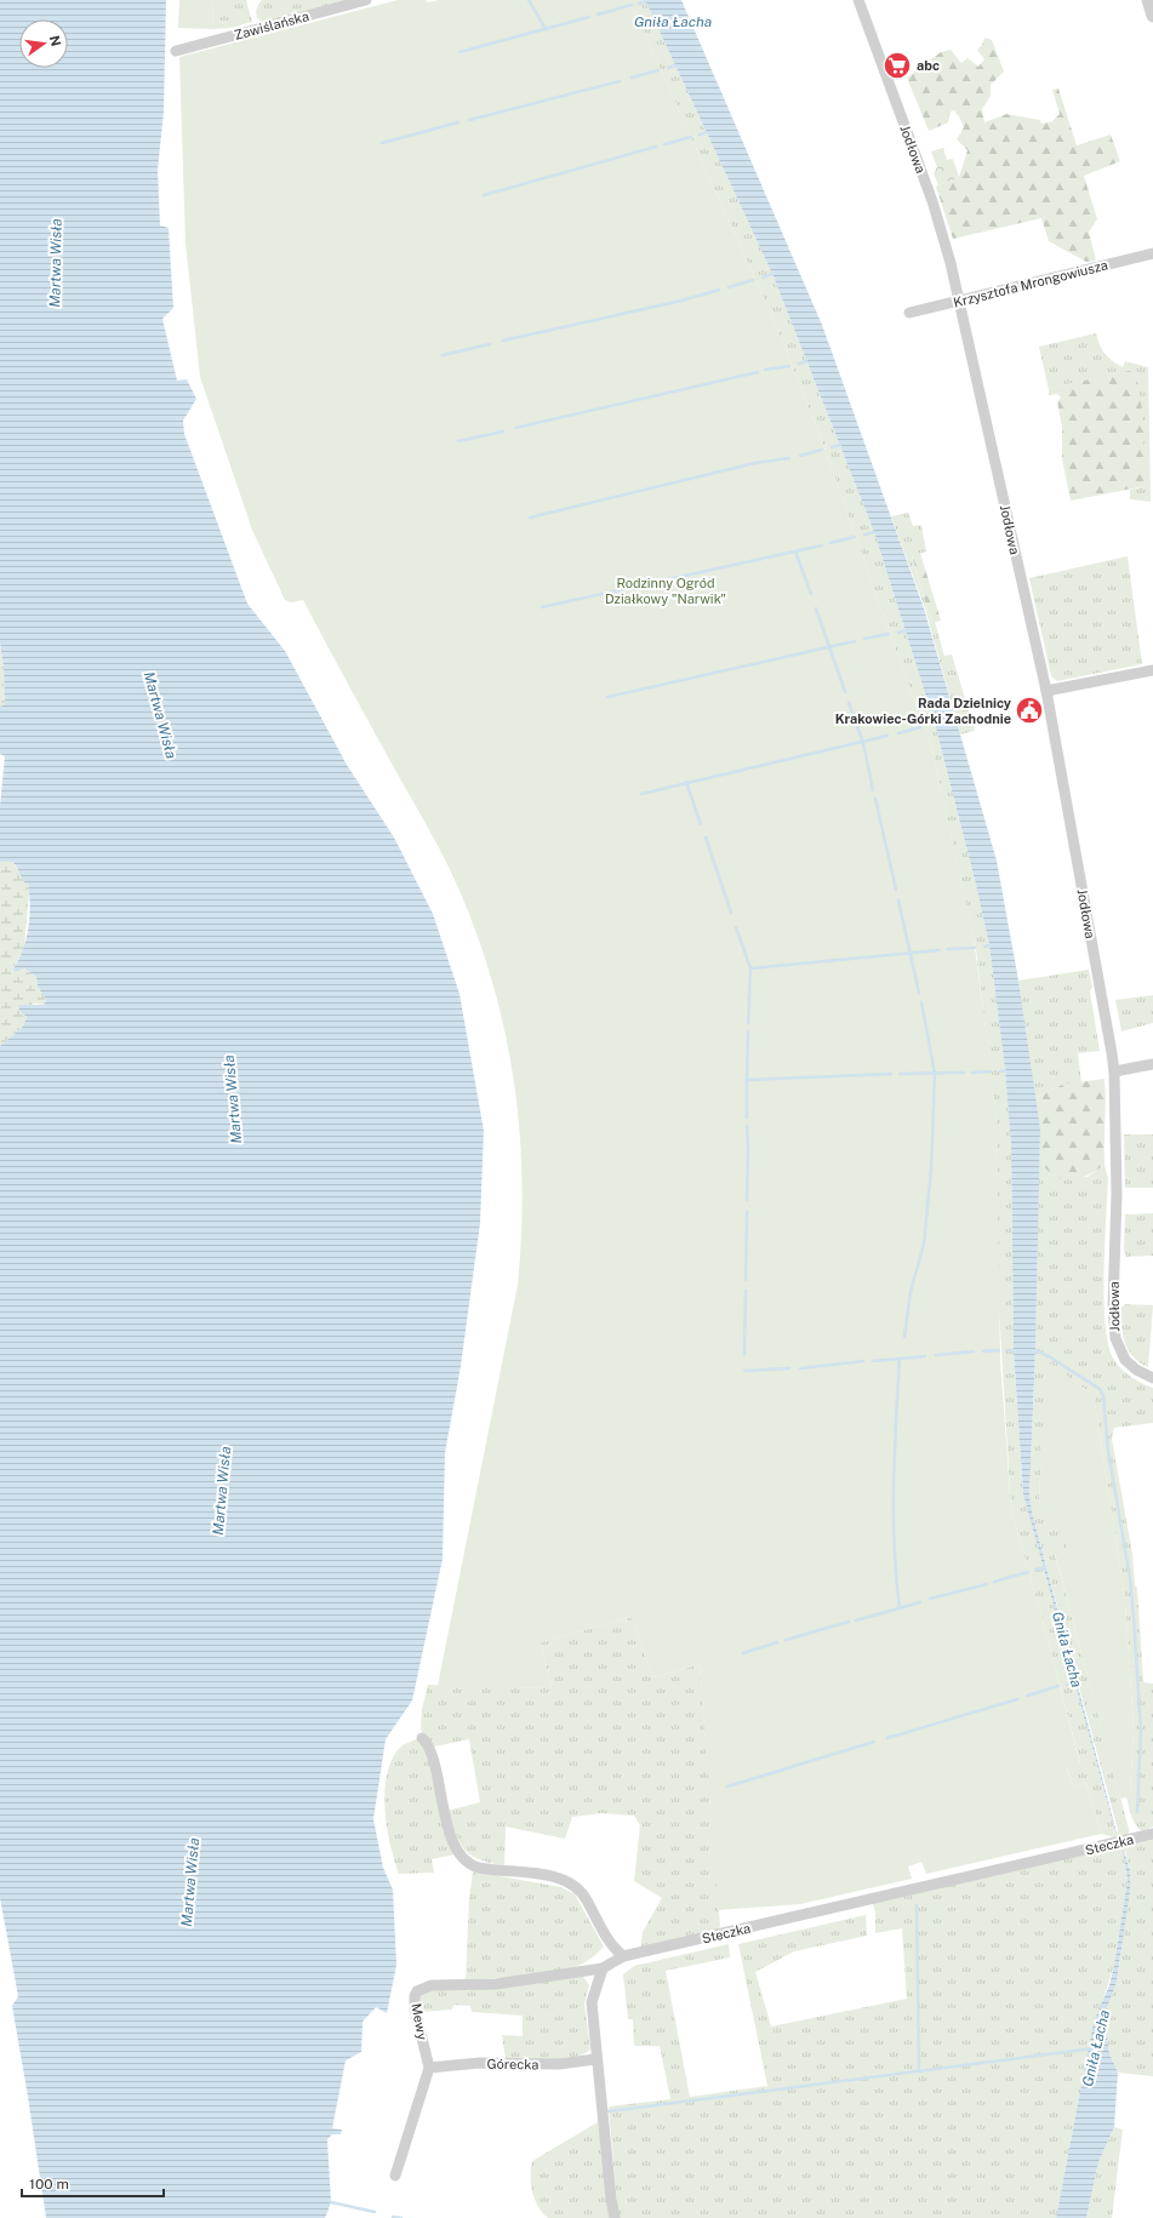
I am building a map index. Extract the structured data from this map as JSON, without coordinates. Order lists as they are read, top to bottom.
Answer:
{
  "streets": {
    "street": [
      "Zawiślańska",
      "Jodłowa",
      "Krzysztofa Mrongowiusza",
      "Steczka",
      "Mewy",
      "Górecka"
    ]
  },
  "crossings": [
    ["Jodłowa", "Krzysztofa Mrongowiusza"],
    ["Mewy", "Górecka"]
  ],
  "water": ["Gniła Łacha", "Martwa Wisła"],
  "parks": ["Rodzinny Ogród Działkowy \"Narwik\""],
  "places": {
    "supermarket": ["abc"],
    "public building": ["Rada Dzielnicy Krakowiec-Górki Zachodnie"]
  },
  "scale_bar": "100 m",
  "north": "right"
}
